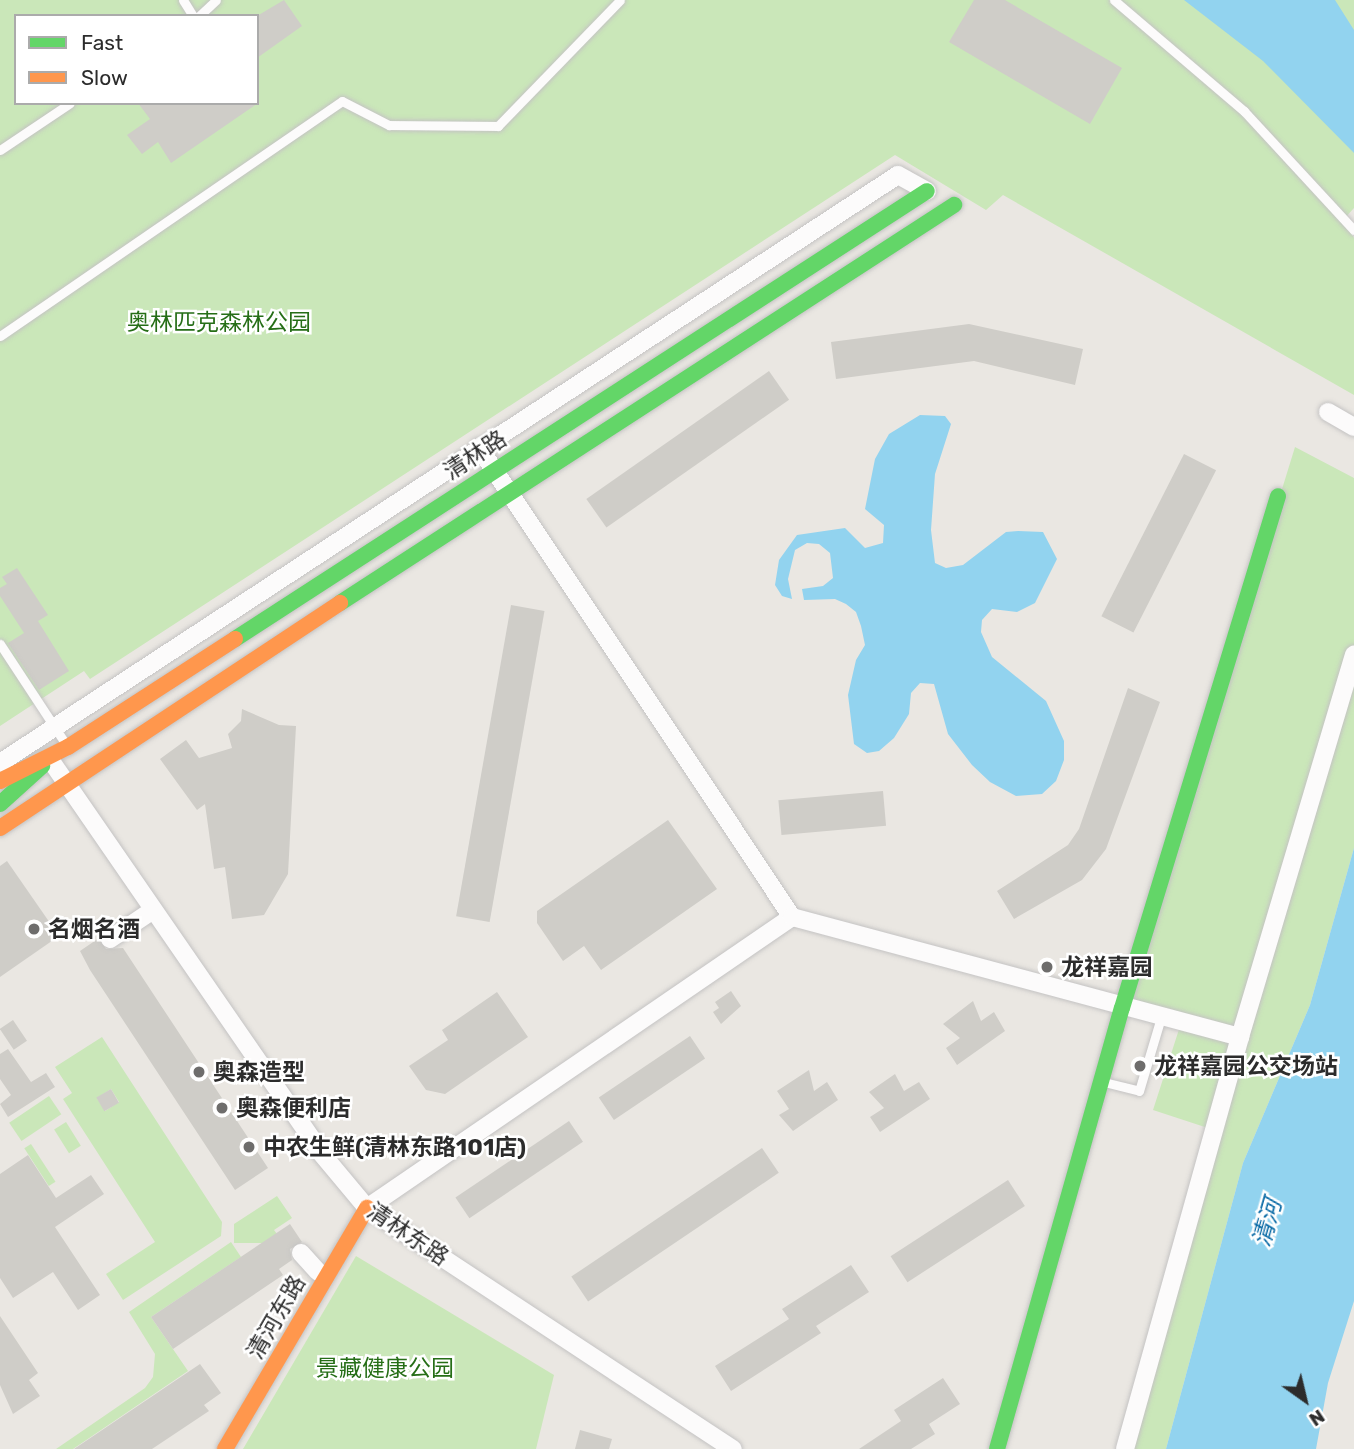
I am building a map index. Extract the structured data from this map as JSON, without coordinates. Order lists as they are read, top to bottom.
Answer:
{
  "streets": {
    "street": ["清林路", "清林东路", "清河东路"]
  },
  "crossings": [
    ["清林路", "清林东路"],
    ["清林东路", "清河东路"]
  ],
  "water": ["清河"],
  "parks": ["奥林匹克森林公园", "景藏健康公园"],
  "places": [
    "名烟名酒",
    "龙祥嘉园",
    "龙祥嘉园公交场站",
    "奥森造型",
    "奥森便利店",
    "中农生鲜(清林东路101店)"
  ],
  "legend": ["Fast", "Slow"],
  "north": "bottom right"
}
